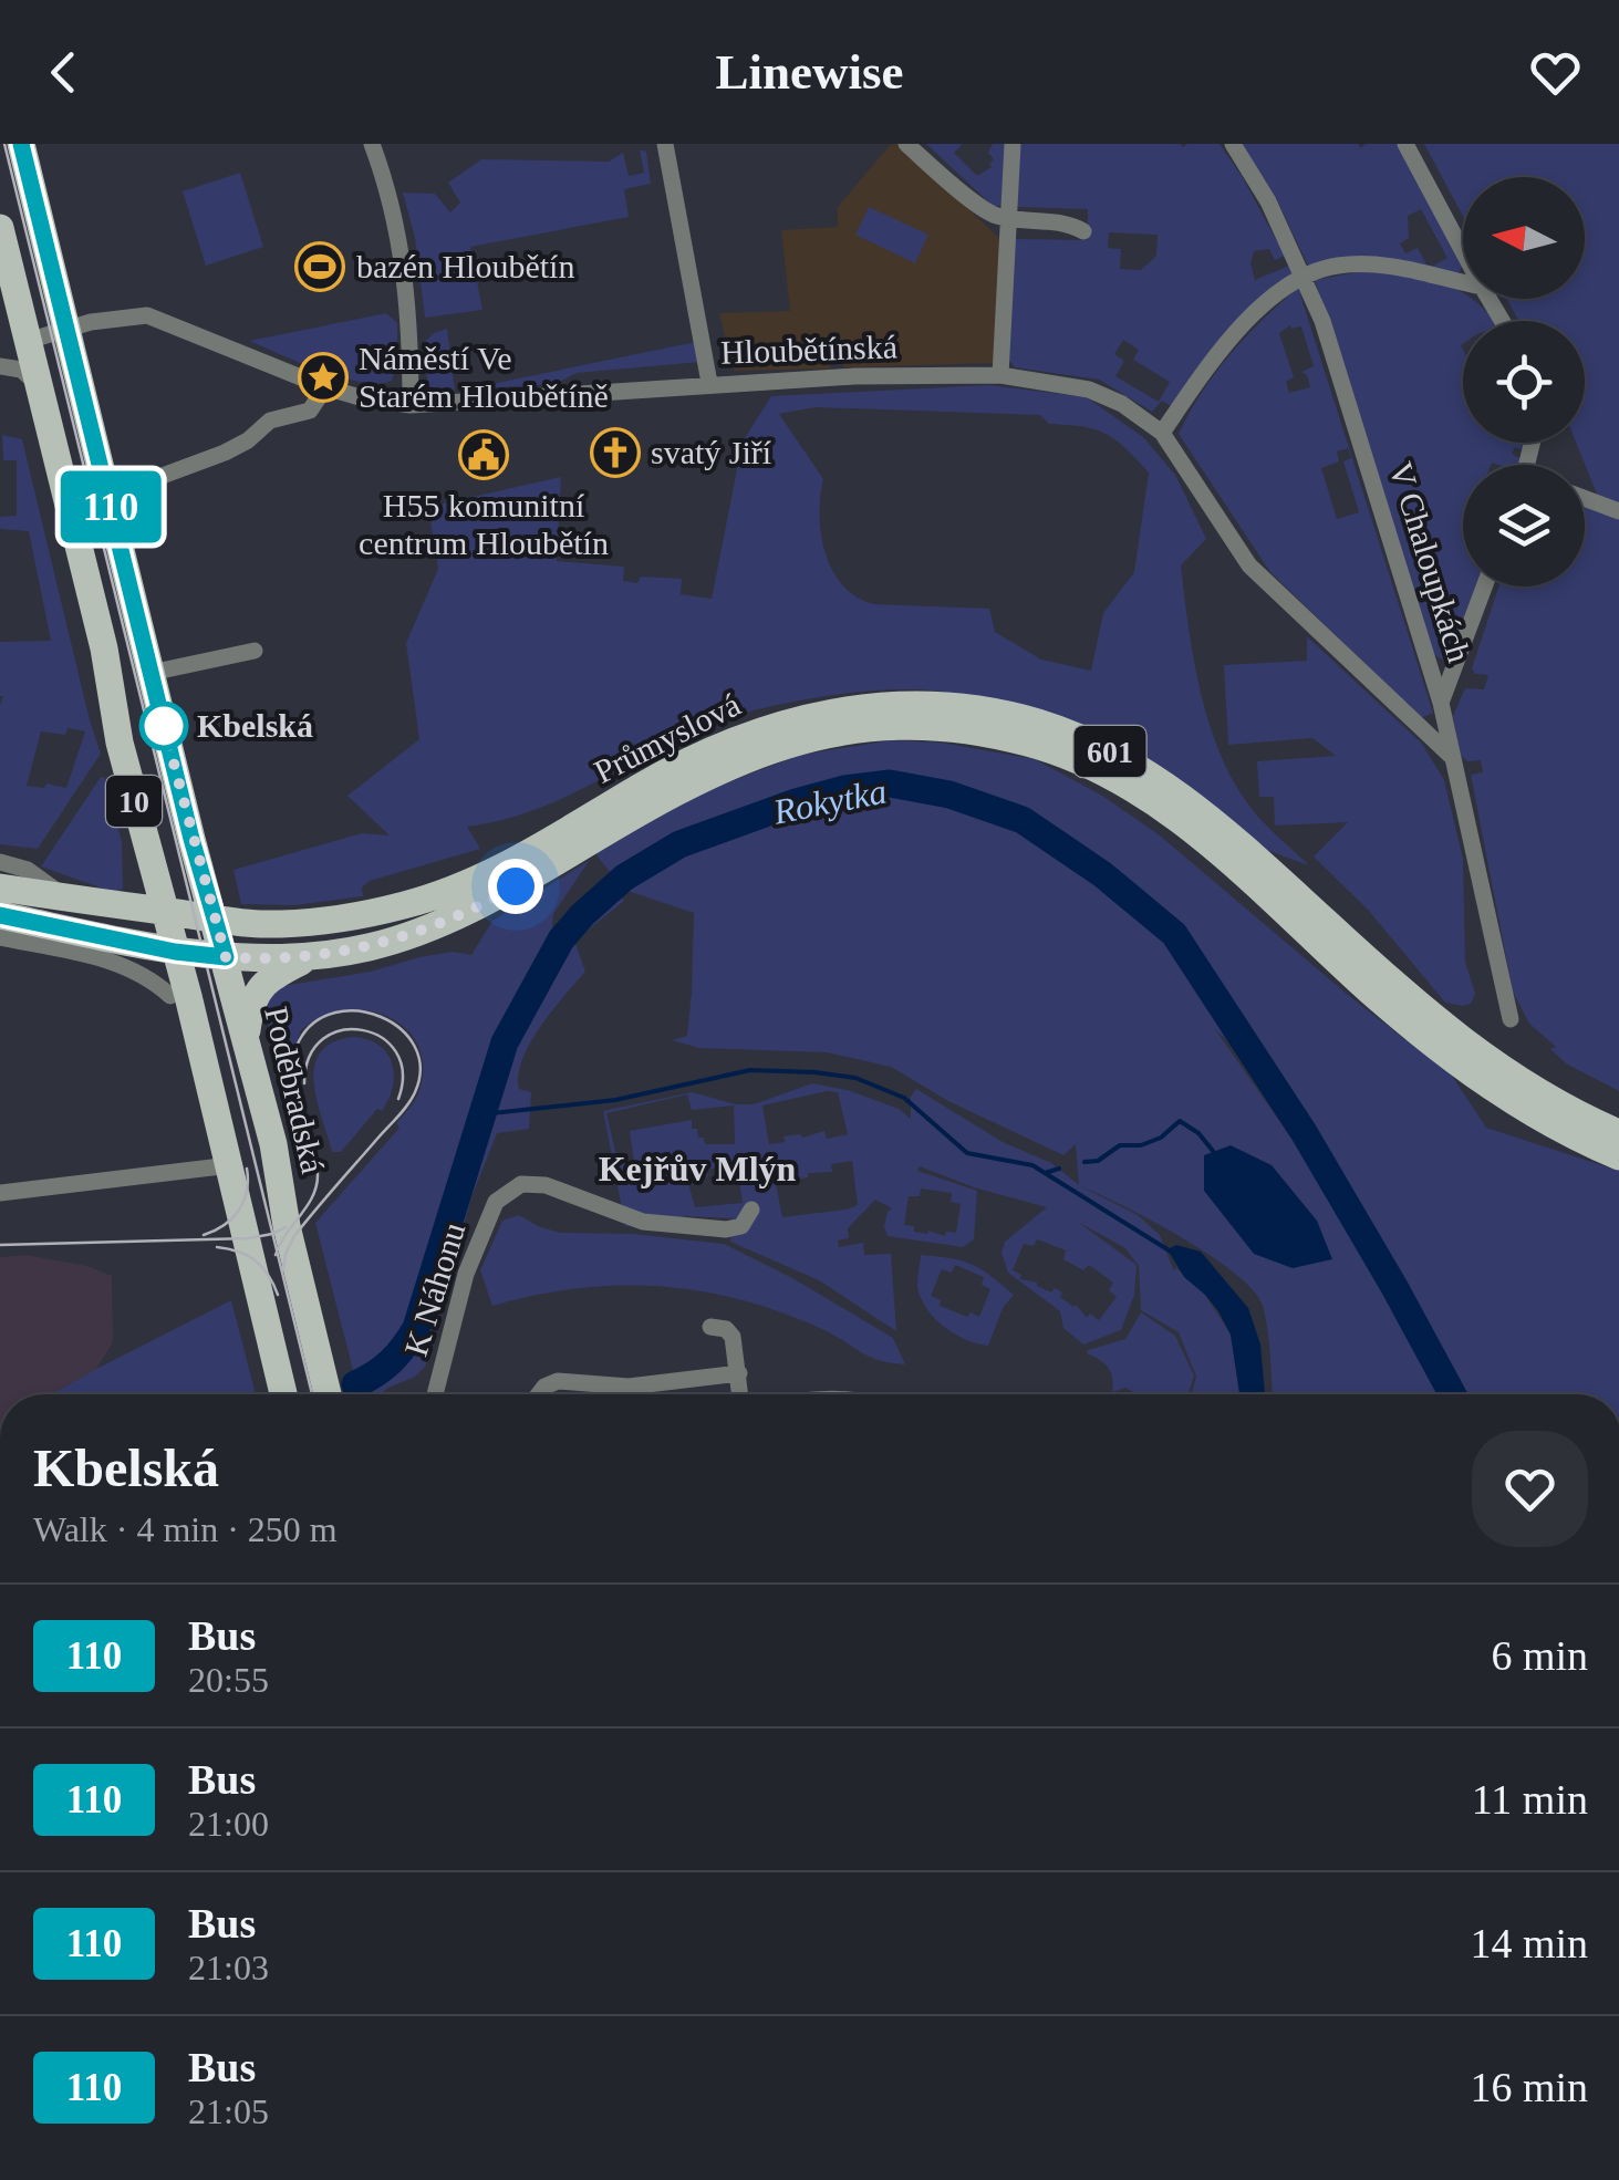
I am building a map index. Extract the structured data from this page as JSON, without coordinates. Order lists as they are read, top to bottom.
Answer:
{
  "streets": {
    "main road": [
      "Průmyslová",
      "601",
      "10",
      "Poděbradská"
    ],
    "street": ["Hloubětínská", "V Chaloupkách", "K Náhonu"]
  },
  "crossings": [
    ["Hloubětínská", "V Chaloupkách"],
    ["Hloubětínská", "10"],
    ["Hloubětínská", "Poděbradská"],
    ["Průmyslová", "601"],
    ["Průmyslová", "10"],
    ["Průmyslová", "Poděbradská"],
    ["601", "10"],
    ["601", "Poděbradská"]
  ],
  "districts": ["Kejřův Mlýn"],
  "water": ["Rokytka"],
  "places": {
    "sports": ["bazén Hloubětín"],
    "place": ["Náměstí Ve Starém Hloubětíně"],
    "church": ["svatý Jiří"],
    "public building": ["H55 komunitní centrum Hloubětín"],
    "other": ["Kbelská"]
  },
  "lines": ["bus line 110"],
  "north": "left",
  "page": {
    "header": "Linewise",
    "on_map": "110",
    "heading": ["Kbelská", "Walk · 4 min · 250 m"],
    "list": [
      {
        "mark": "110",
        "name": "Bus",
        "note": "20:55",
        "value": "6 min"
      },
      {
        "mark": "110",
        "name": "Bus",
        "note": "21:00",
        "value": "11 min"
      },
      {
        "mark": "110",
        "name": "Bus",
        "note": "21:03",
        "value": "14 min"
      },
      {
        "mark": "110",
        "name": "Bus",
        "note": "21:05",
        "value": "16 min"
      }
    ]
  }
}
